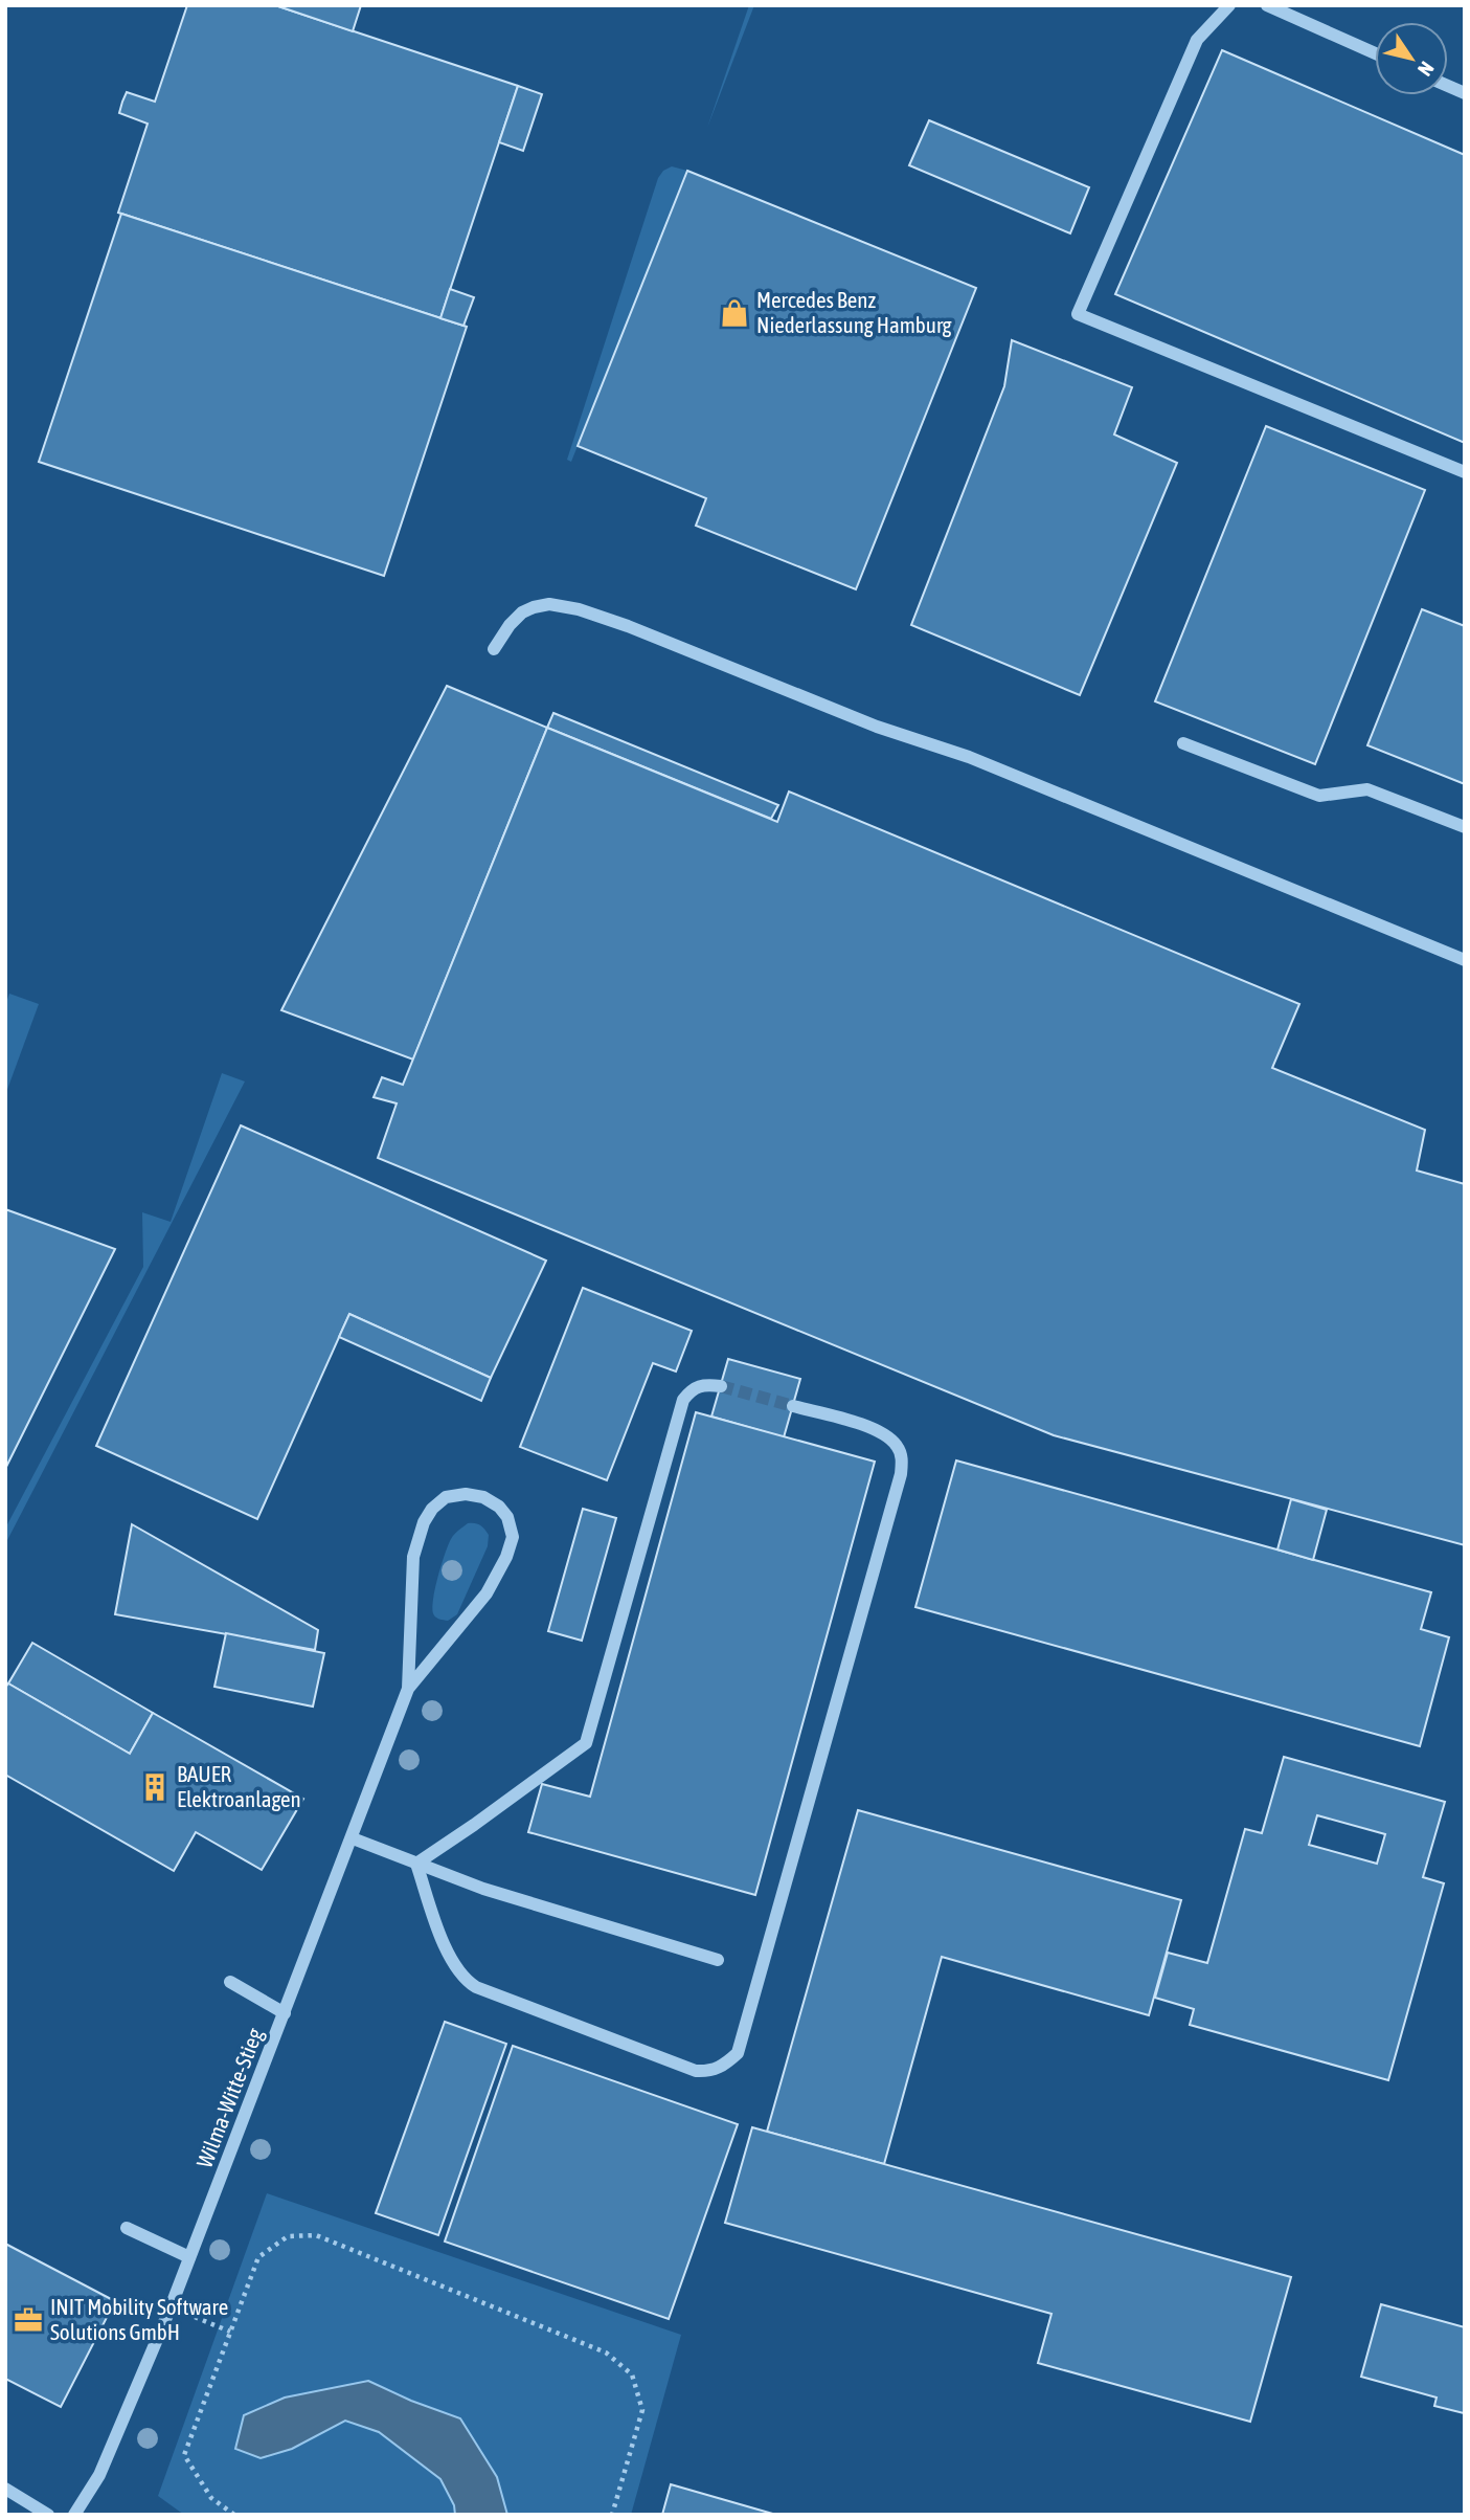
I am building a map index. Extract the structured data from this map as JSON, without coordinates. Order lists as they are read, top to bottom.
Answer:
{
  "streets": {
    "street": ["Wilma-Witte-Stieg"]
  },
  "places": {
    "shop": ["Mercedes Benz Niederlassung Hamburg"],
    "building": ["BAUER Elektroanlagen"],
    "office": ["INIT Mobility Software Solutions GmbH"]
  },
  "north": "bottom right"
}
